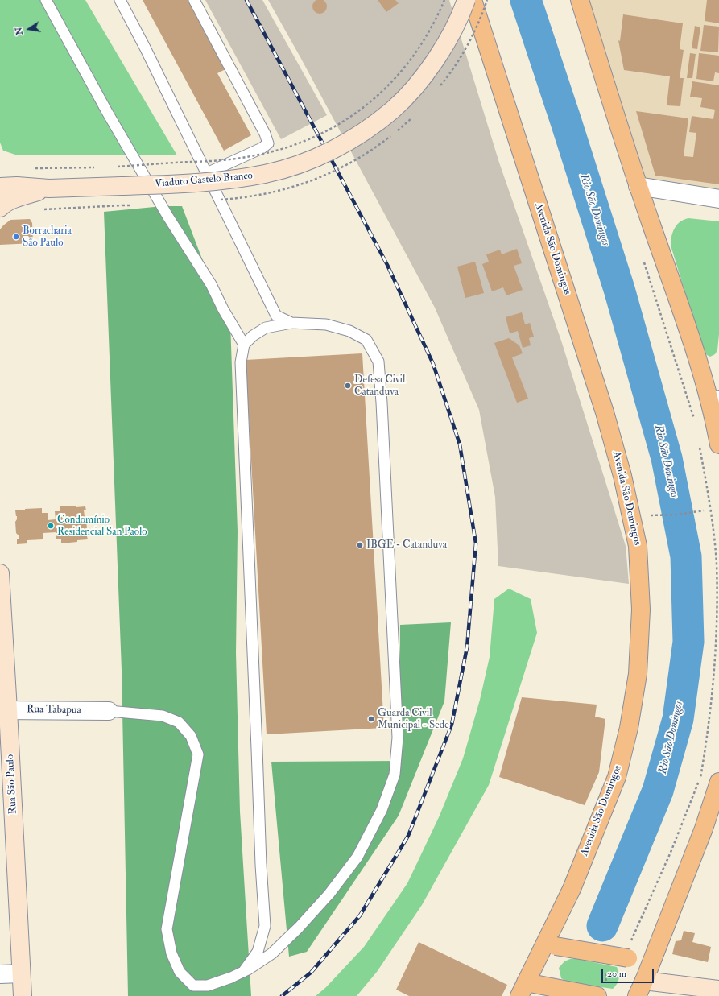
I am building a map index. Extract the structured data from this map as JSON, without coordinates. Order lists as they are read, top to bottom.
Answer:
{
  "streets": {
    "main road": ["Avenida São Domingos"],
    "street": ["Viaduto Castelo Branco", "Rua Tabapua", "Rua São Paulo"]
  },
  "crossings": [
    ["Rua Tabapua", "Rua São Paulo"]
  ],
  "water": ["Rio São Domingos"],
  "places": [
    "Borracharia São Paulo",
    "Defesa Civil Catanduva",
    "Condomínio Residencial San Paolo",
    "IBGE - Catanduva",
    "Guarda Civil Municipal - Sede"
  ],
  "scale_bar": "20 m",
  "north": "left"
}
